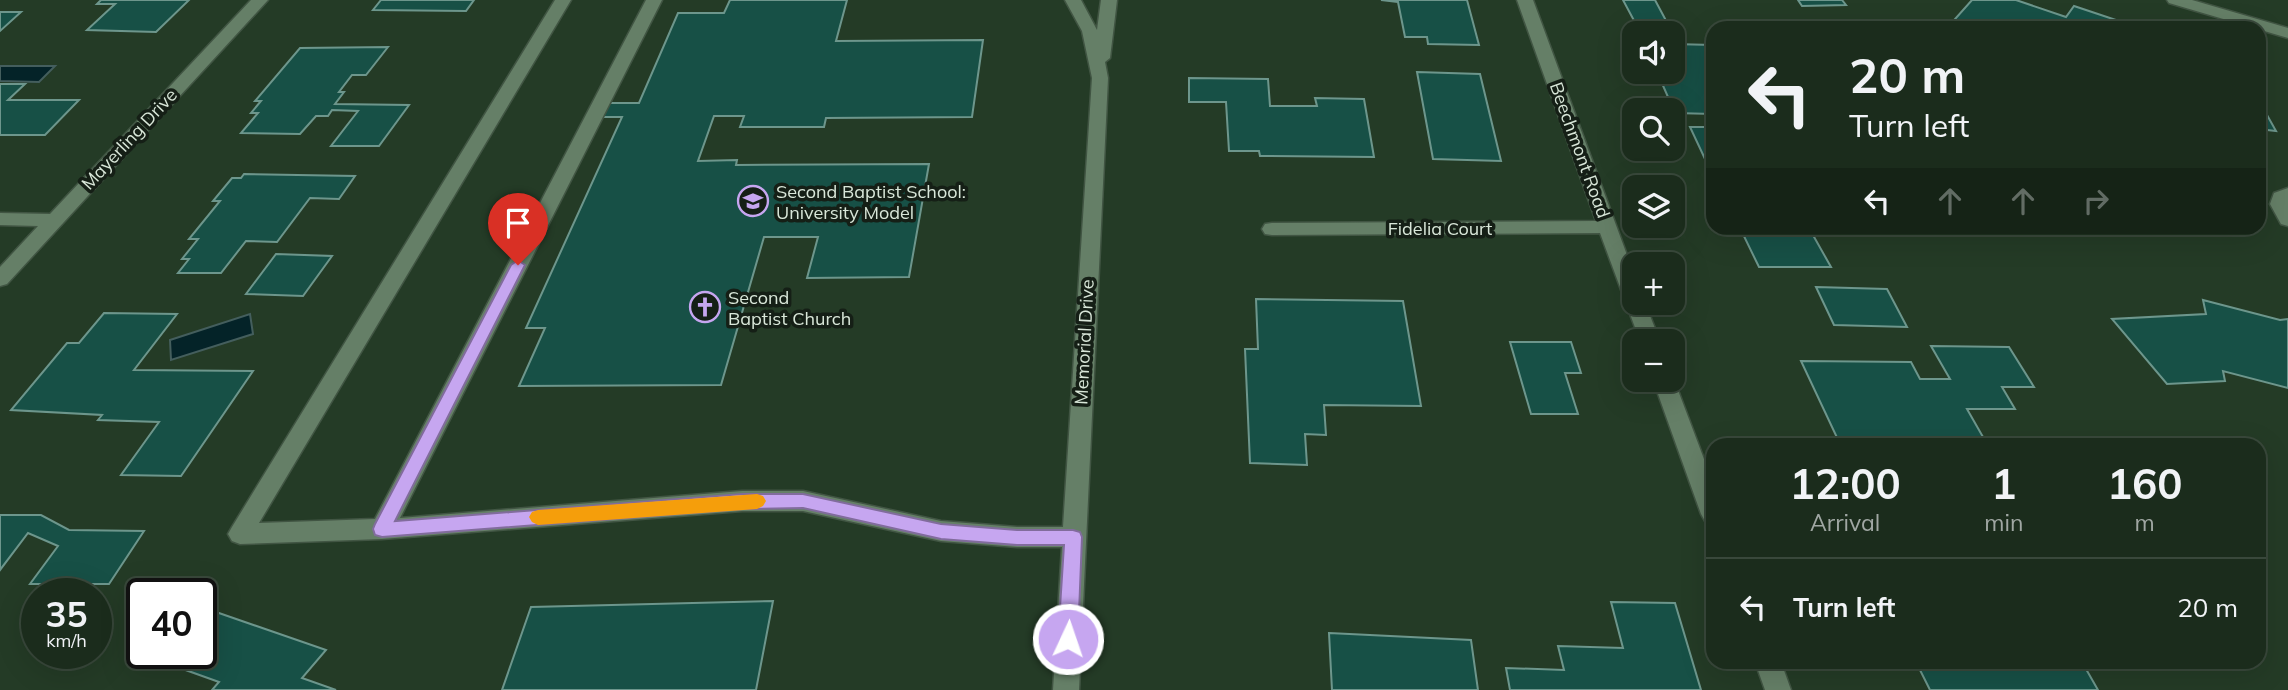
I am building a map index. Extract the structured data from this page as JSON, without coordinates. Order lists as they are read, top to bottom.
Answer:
{
  "streets": {
    "street": [
      "Mayerling Drive",
      "Beechmont Road",
      "Fidelia Court",
      "Memorial Drive"
    ]
  },
  "crossings": [
    ["Beechmont Road", "Fidelia Court"]
  ],
  "places": {
    "school or university": ["Second Baptist School: University Model"],
    "church": ["Second Baptist Church"]
  },
  "page": {
    "map_buttons": ["+", "−"],
    "turn": ["20 m", "Turn left"],
    "eta": [
      "12:00",
      "Arrival",
      "1",
      "min",
      "160",
      "m"
    ],
    "list": [
      {
        "name": "Turn left",
        "value": "20 m"
      }
    ],
    "speed": "35 km/h",
    "limit": "40"
  }
}
